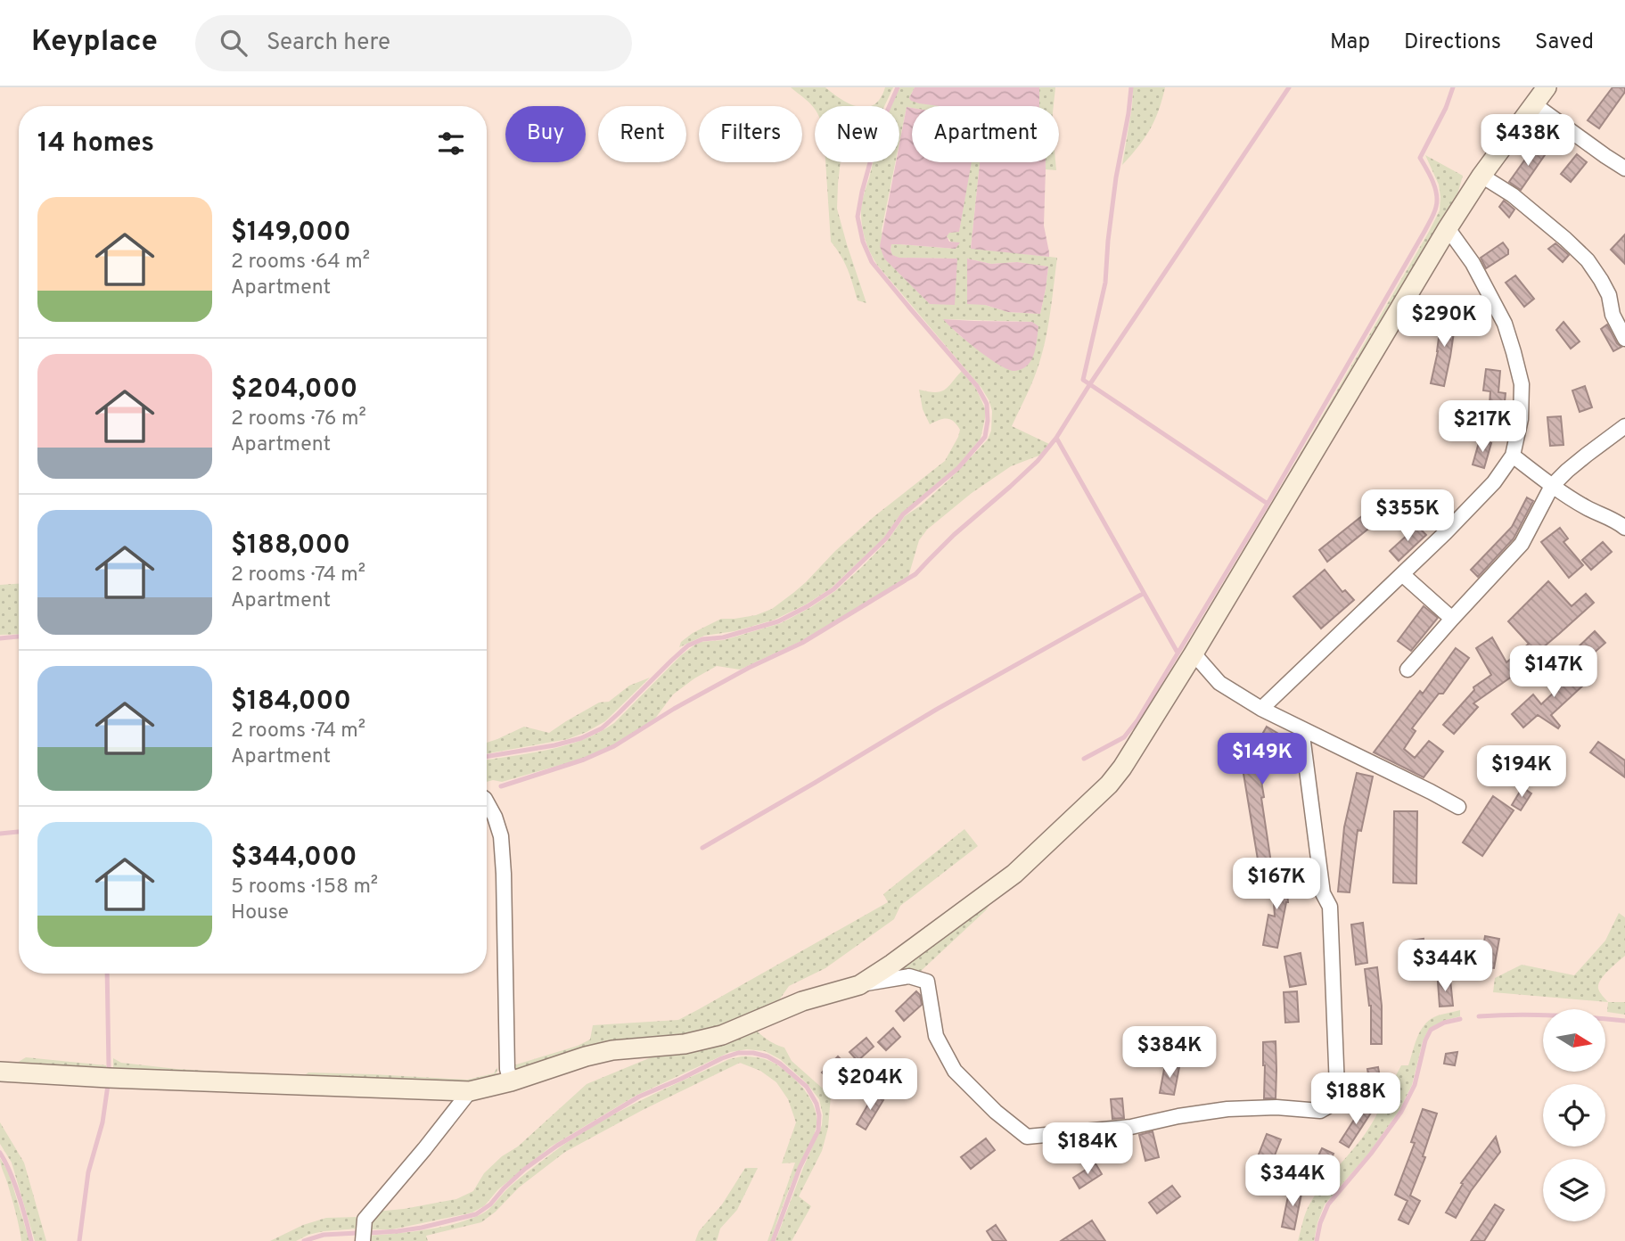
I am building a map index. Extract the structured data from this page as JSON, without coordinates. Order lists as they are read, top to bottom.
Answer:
{
  "north": "right",
  "page": {
    "header": "Keyplace",
    "search": "Search here",
    "nav": ["Map", "Directions", "Saved"],
    "chip": [
      "Buy",
      "Rent",
      "Filters",
      "New",
      "Apartment"
    ],
    "heading": "14 homes",
    "price": [
      "$438K",
      "$290K",
      "$217K",
      "$355K",
      "$147K",
      "$149K",
      "$194K",
      "$167K",
      "$344K",
      "$384K",
      "$204K",
      "$188K",
      "$184K",
      "$344K"
    ],
    "list": [
      {
        "name": "$149,000",
        "note": "2 rooms · 64 m² · Apartment"
      },
      {
        "name": "$204,000",
        "note": "2 rooms · 76 m² · Apartment"
      },
      {
        "name": "$188,000",
        "note": "2 rooms · 74 m² · Apartment"
      },
      {
        "name": "$184,000",
        "note": "2 rooms · 74 m² · Apartment"
      },
      {
        "name": "$344,000",
        "note": "5 rooms · 158 m² · House"
      }
    ]
  }
}
